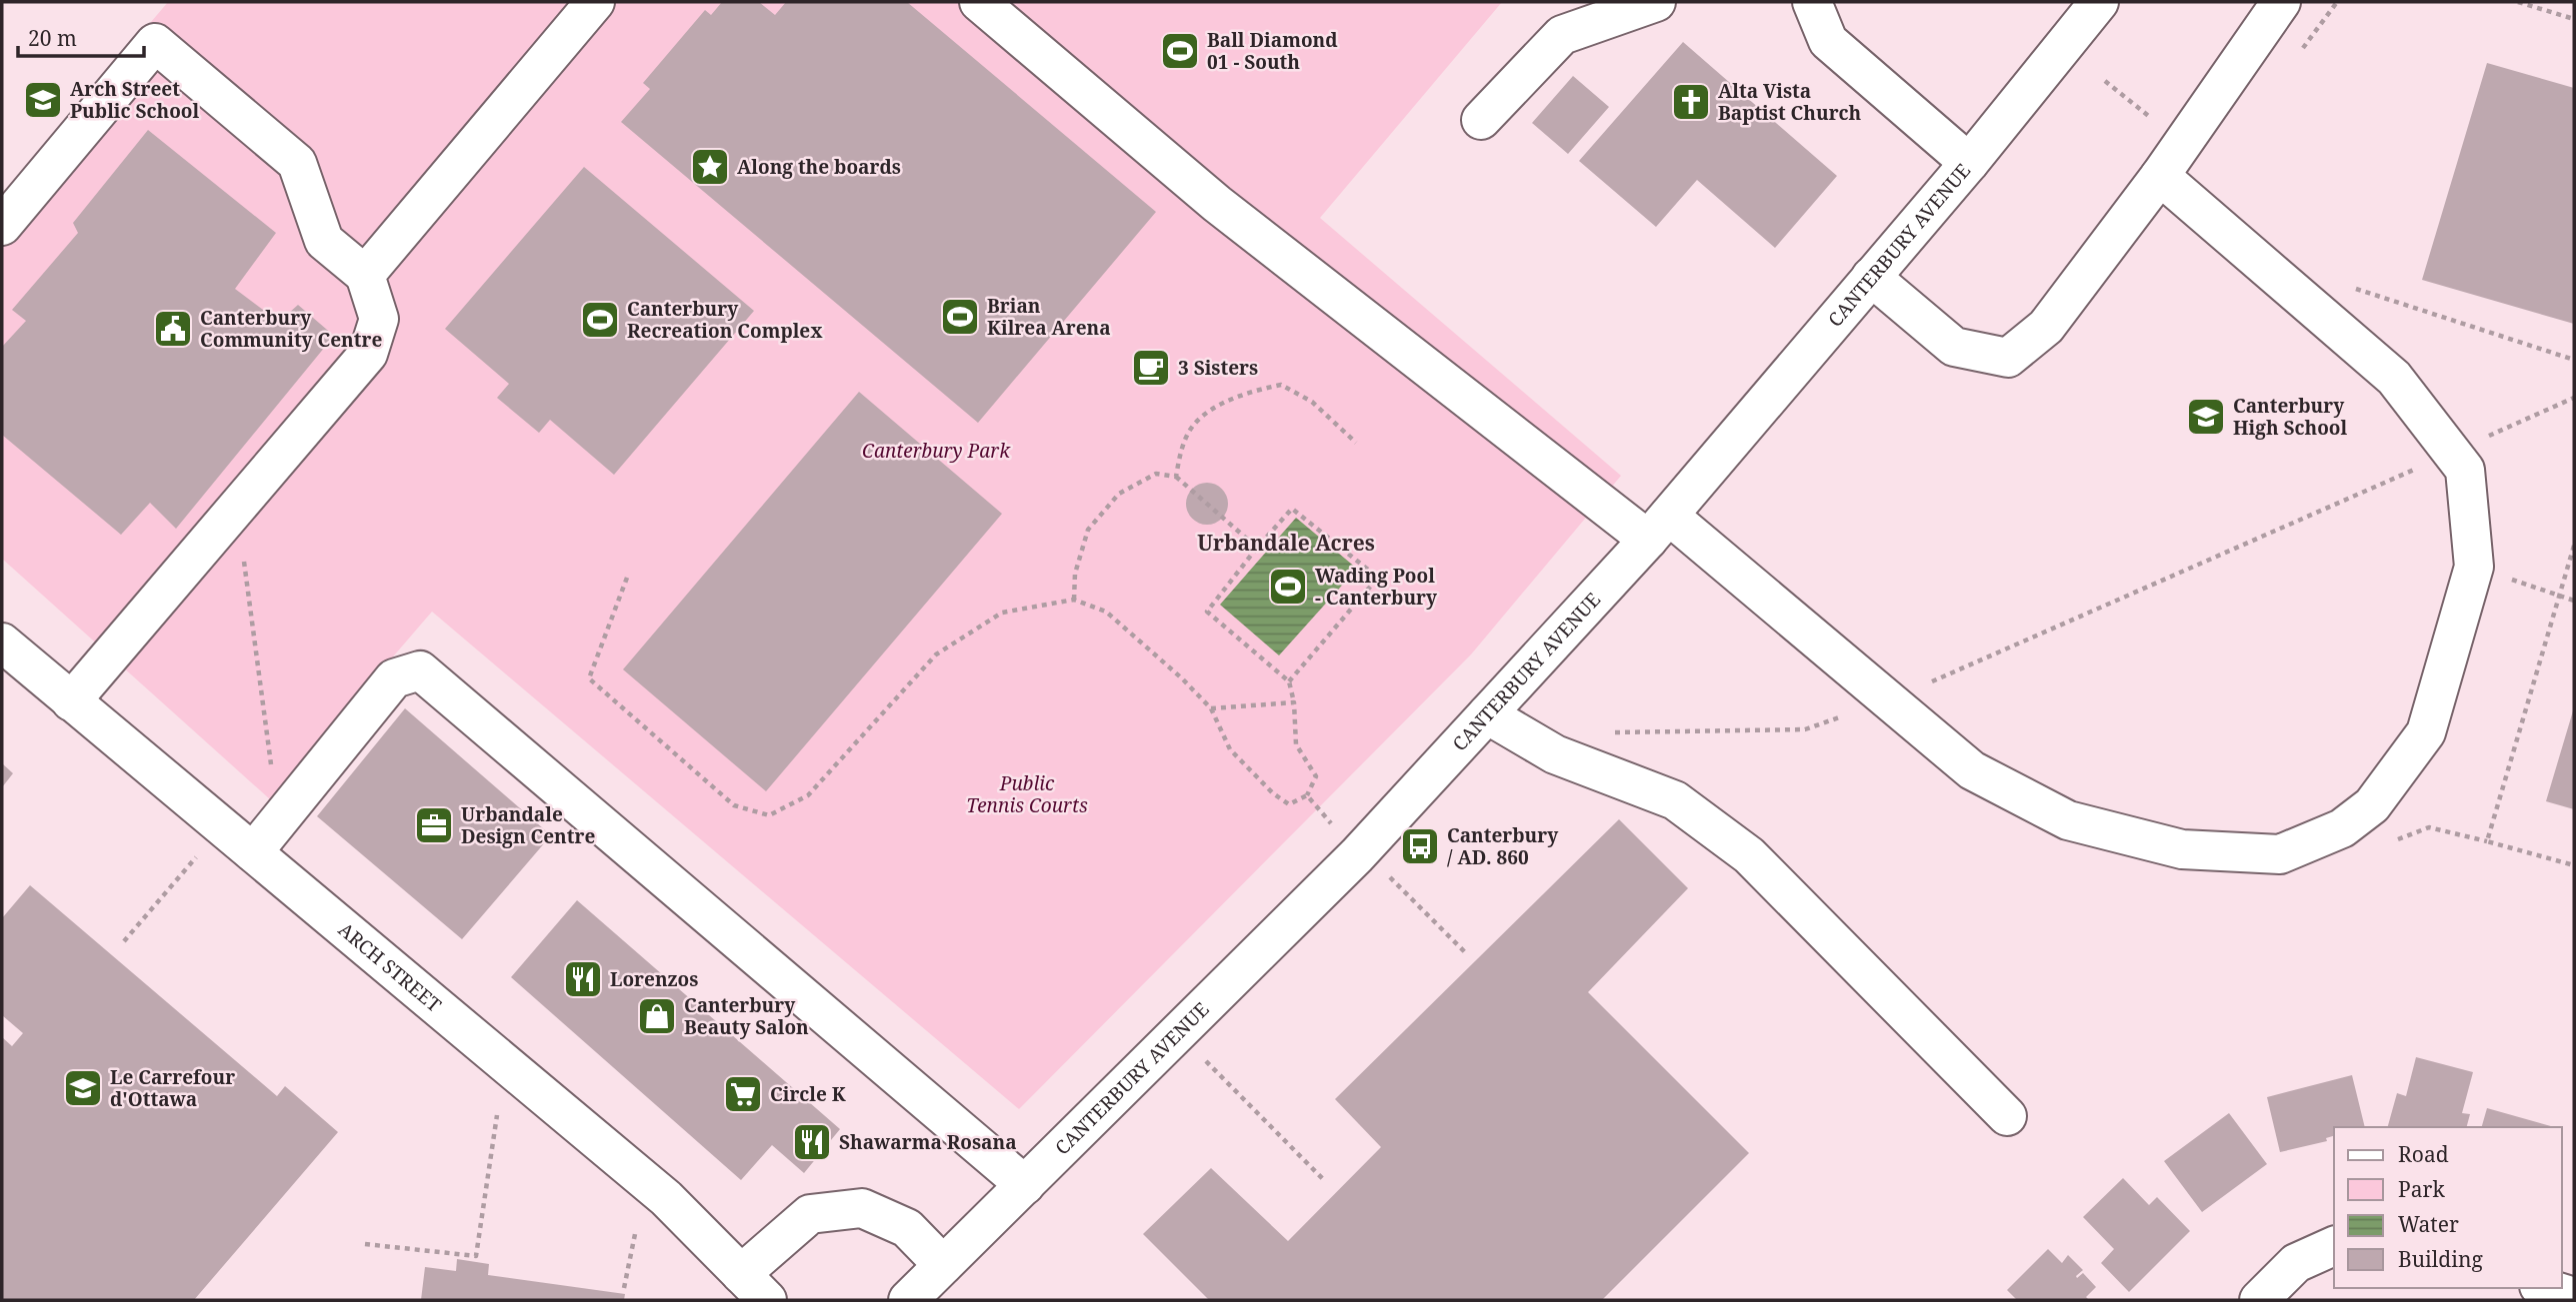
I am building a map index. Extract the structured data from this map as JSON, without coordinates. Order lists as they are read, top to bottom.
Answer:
{
  "streets": {
    "street": ["CANTERBURY AVENUE", "ARCH STREET"]
  },
  "districts": ["Urbandale Acres"],
  "parks": ["Canterbury Park", "Public Tennis Courts"],
  "places": {
    "sports": [
      "Ball Diamond 01 - South",
      "Brian Kilrea Arena",
      "Canterbury Recreation Complex",
      "Wading Pool - Canterbury"
    ],
    "school or university": ["Arch Street Public School", "Canterbury High School", "Le Carrefour d'Ottawa"],
    "church": ["Alta Vista Baptist Church"],
    "place": ["Along the boards"],
    "public building": ["Canterbury Community Centre"],
    "cafe": ["3 Sisters"],
    "office": ["Urbandale Design Centre"],
    "bus stop": ["Canterbury / AD. 860"],
    "restaurant": ["Lorenzos", "Shawarma Rosana"],
    "shop": ["Canterbury Beauty Salon"],
    "supermarket": ["Circle K"]
  },
  "legend": [
    "Road",
    "Park",
    "Water",
    "Building"
  ],
  "scale_bar": "20 m"
}
